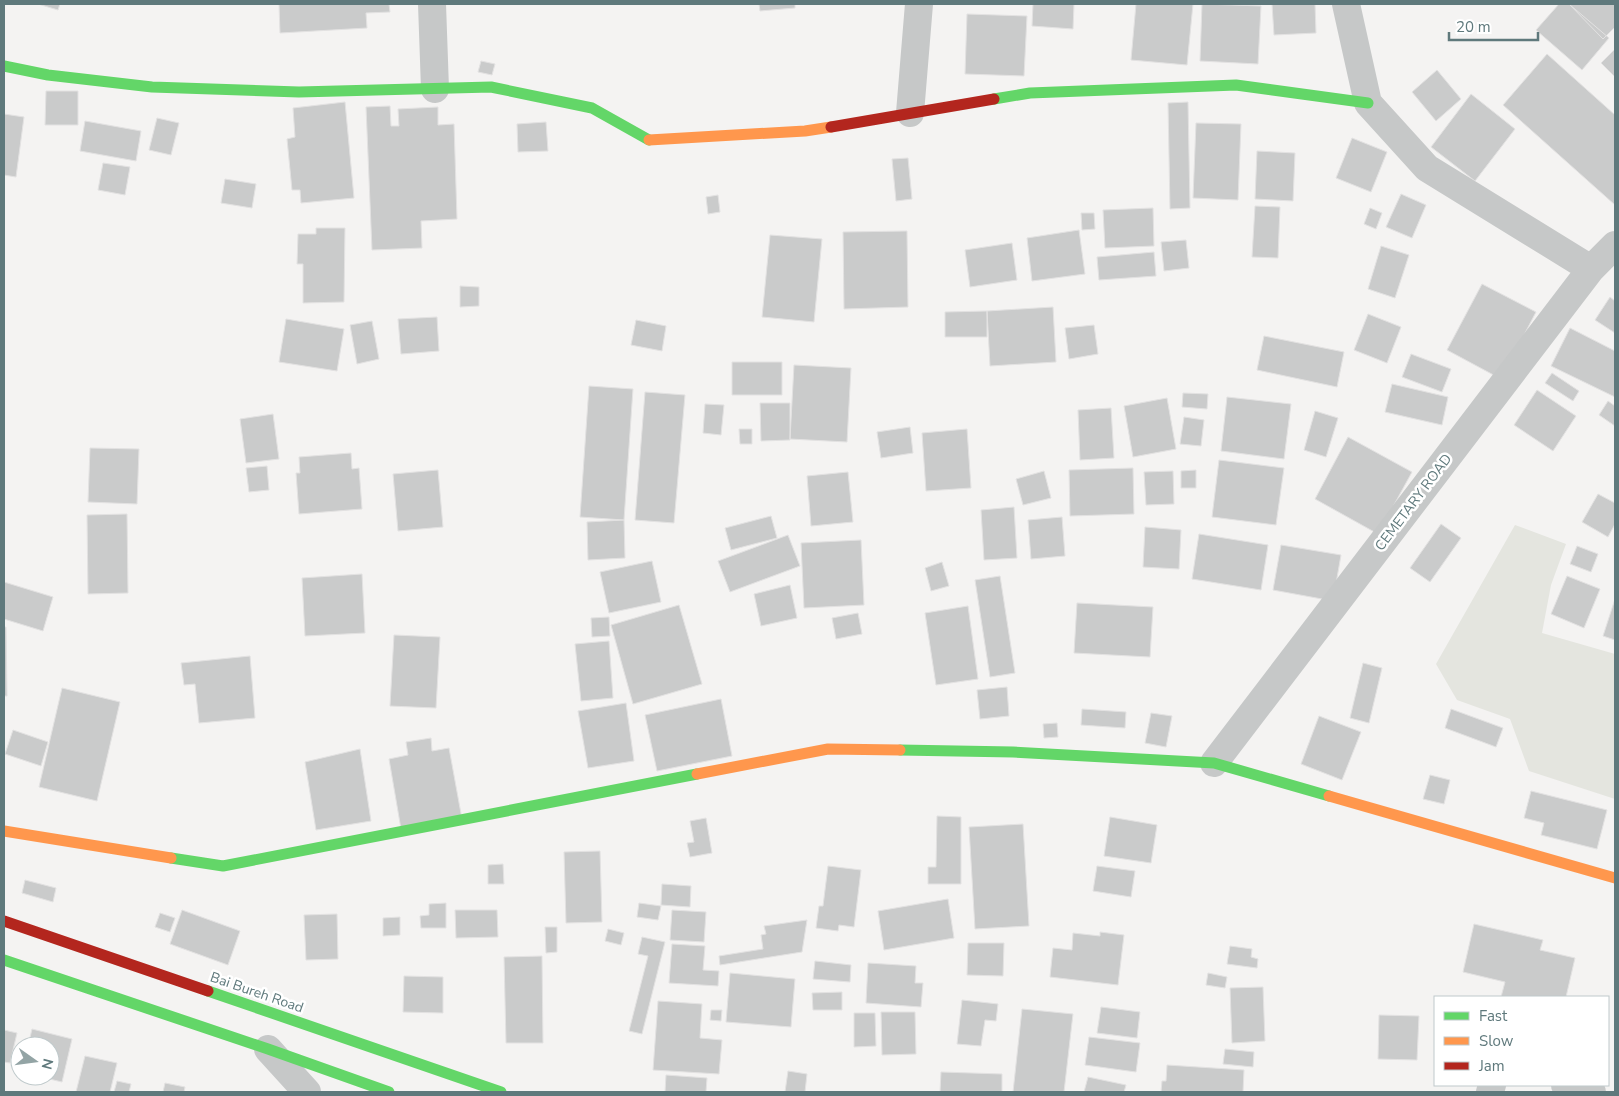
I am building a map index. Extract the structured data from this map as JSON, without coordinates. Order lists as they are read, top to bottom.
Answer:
{
  "streets": {
    "main road": ["Bai Bureh Road"],
    "street": ["CEMETARY ROAD"]
  },
  "legend": ["Fast", "Slow", "Jam"],
  "scale_bar": "20 m",
  "north": "right"
}
